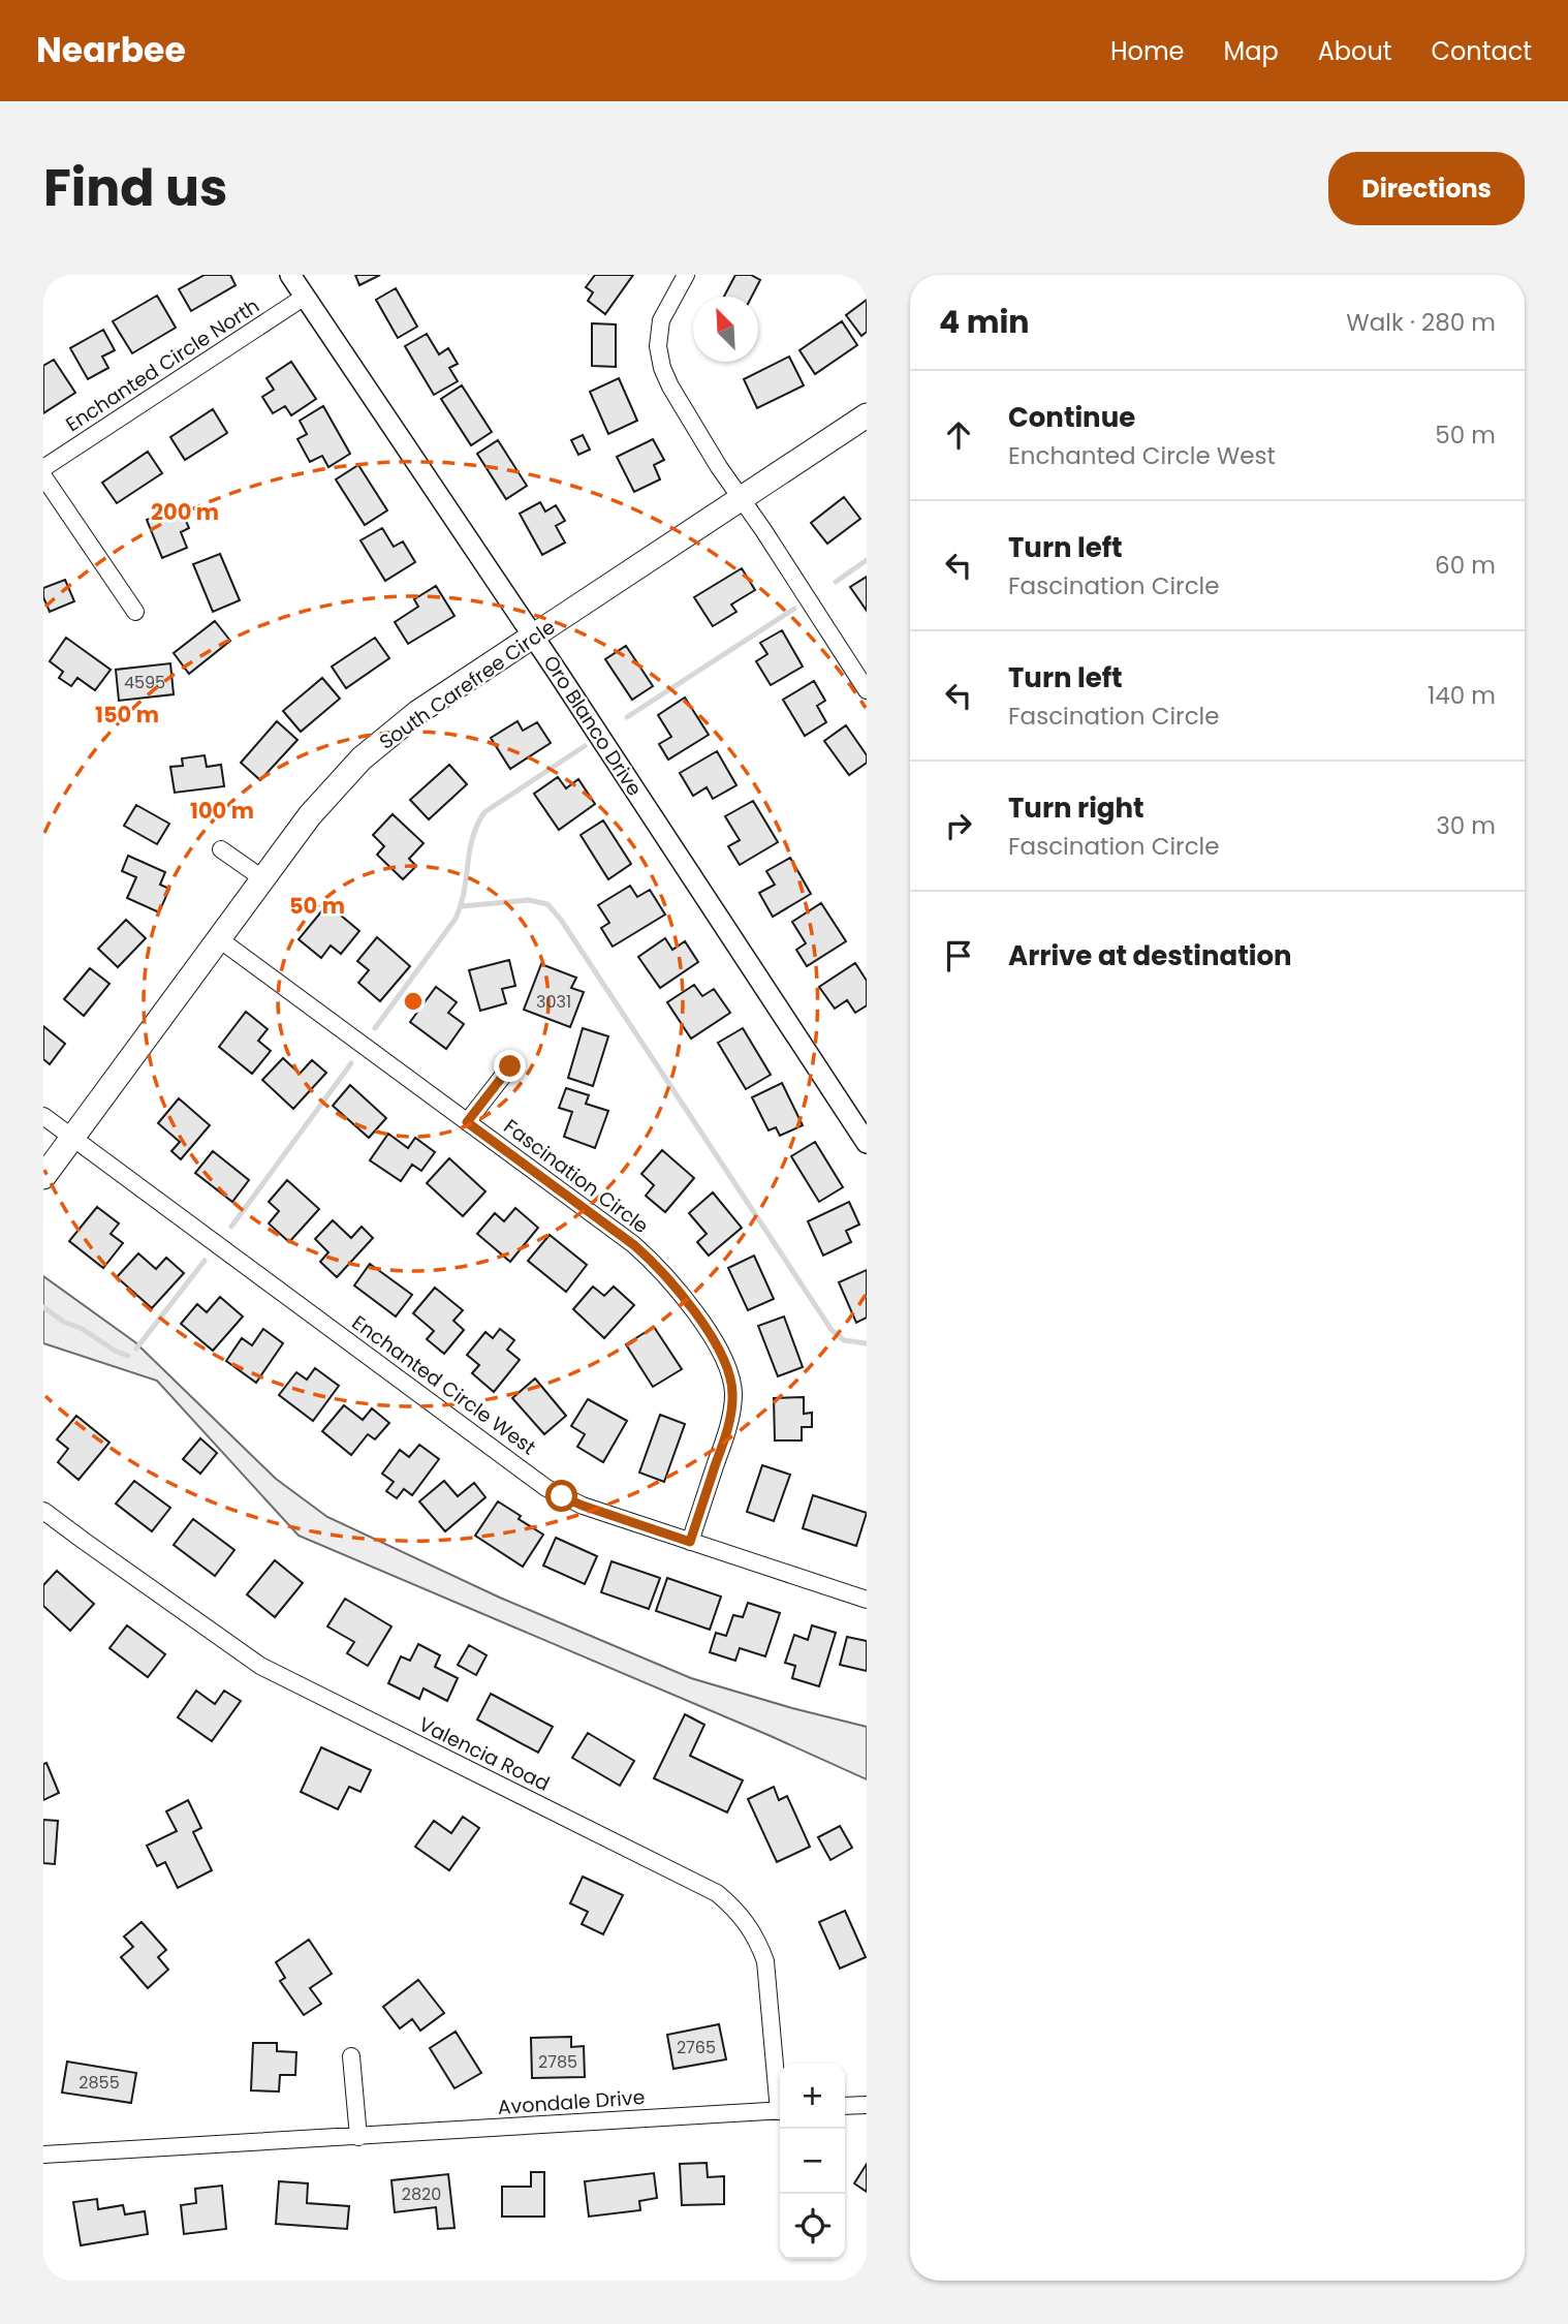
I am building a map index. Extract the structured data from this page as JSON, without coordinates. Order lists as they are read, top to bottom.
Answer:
{
  "streets": {
    "main road": ["South Carefree Circle"],
    "street": [
      "Enchanted Circle North",
      "Oro Blanco Drive",
      "Fascination Circle",
      "Enchanted Circle West",
      "Valencia Road",
      "Avondale Drive"
    ]
  },
  "crossings": [
    ["Enchanted Circle North", "Oro Blanco Drive"],
    ["South Carefree Circle", "Oro Blanco Drive"],
    ["South Carefree Circle", "Fascination Circle"],
    ["South Carefree Circle", "Enchanted Circle West"],
    ["Fascination Circle", "Enchanted Circle West"]
  ],
  "house_numbers": [
    "4595",
    "3031",
    "2765",
    "2785",
    "2855",
    "2820"
  ],
  "north": "top left",
  "page": {
    "header": "Nearbee",
    "nav": [
      "Home",
      "Map",
      "About",
      "Contact"
    ],
    "title": "Find us",
    "buttons": "Directions",
    "heading": ["4 min", "Walk · 280 m"],
    "list": [
      ["Continue", "Enchanted Circle West", "50 m"],
      ["Turn left", "Fascination Circle", "60 m"],
      ["Turn left", "Fascination Circle", "140 m"],
      ["Turn right", "Fascination Circle", "30 m"],
      "Arrive at destination"
    ],
    "map_buttons": ["+", "−"]
  },
  "rings": [
    "200 m",
    "150 m",
    "100 m",
    "50 m"
  ]
}
